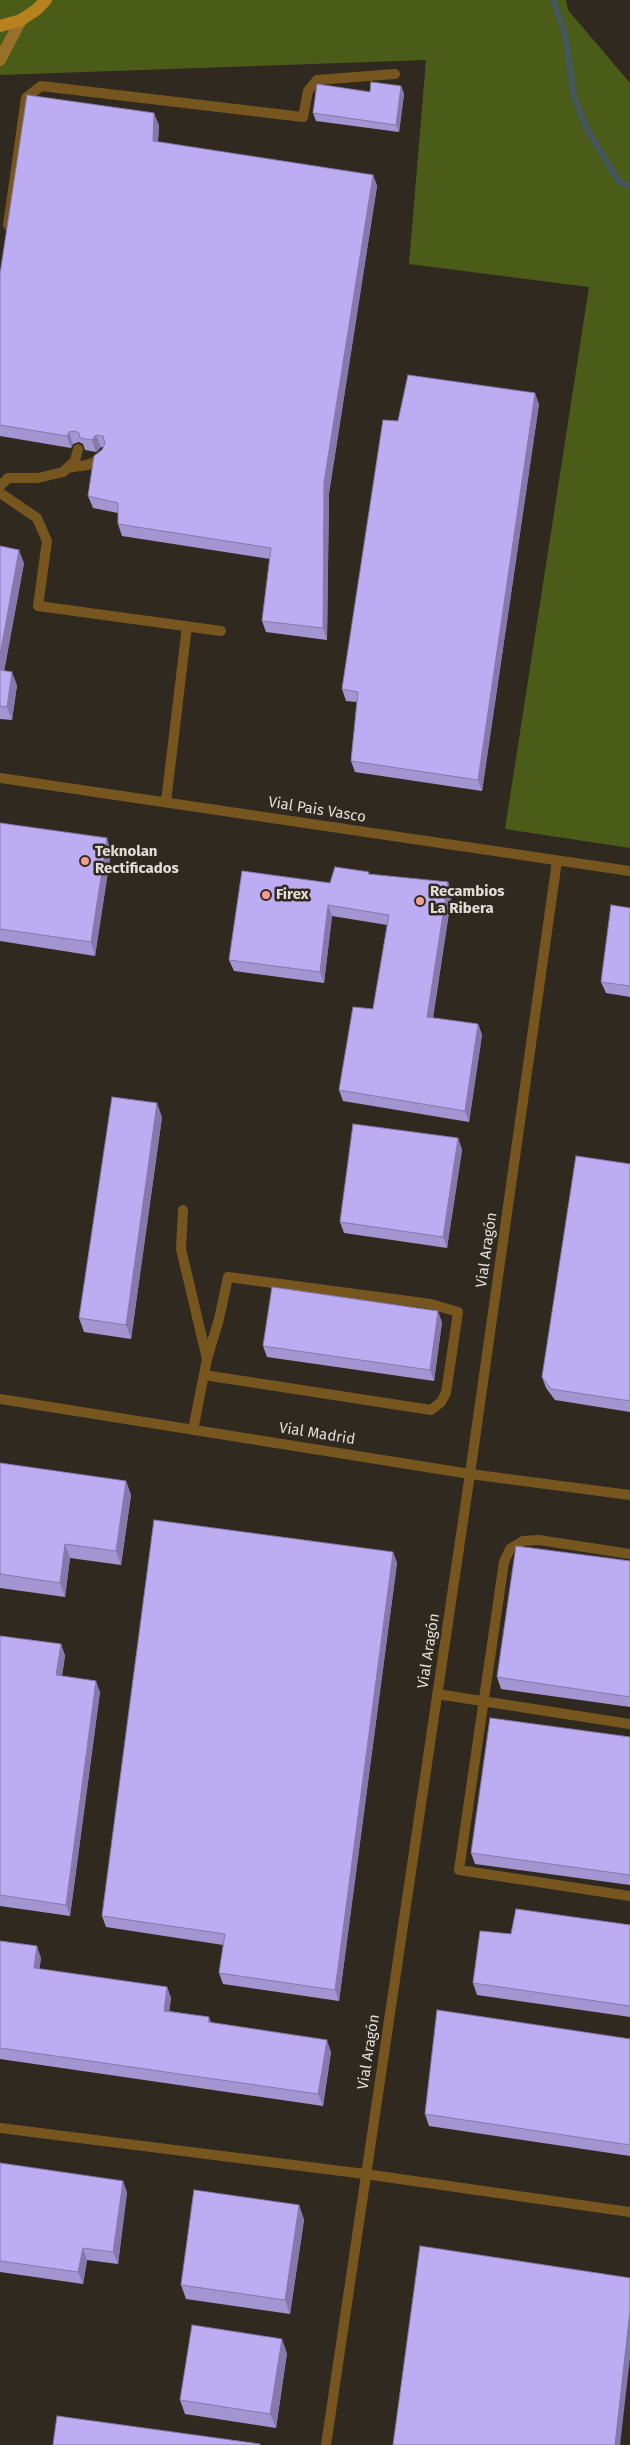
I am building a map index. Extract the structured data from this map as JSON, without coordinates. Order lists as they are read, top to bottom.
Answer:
{
  "streets": {
    "lane": ["Vial Pais Vasco", "Vial Aragón", "Vial Madrid"]
  },
  "crossings": [
    ["Vial Pais Vasco", "Vial Aragón"],
    ["Vial Aragón", "Vial Madrid"]
  ],
  "places": ["Teknolan Rectificados", "Firex", "Recambios La Ribera"]
}
